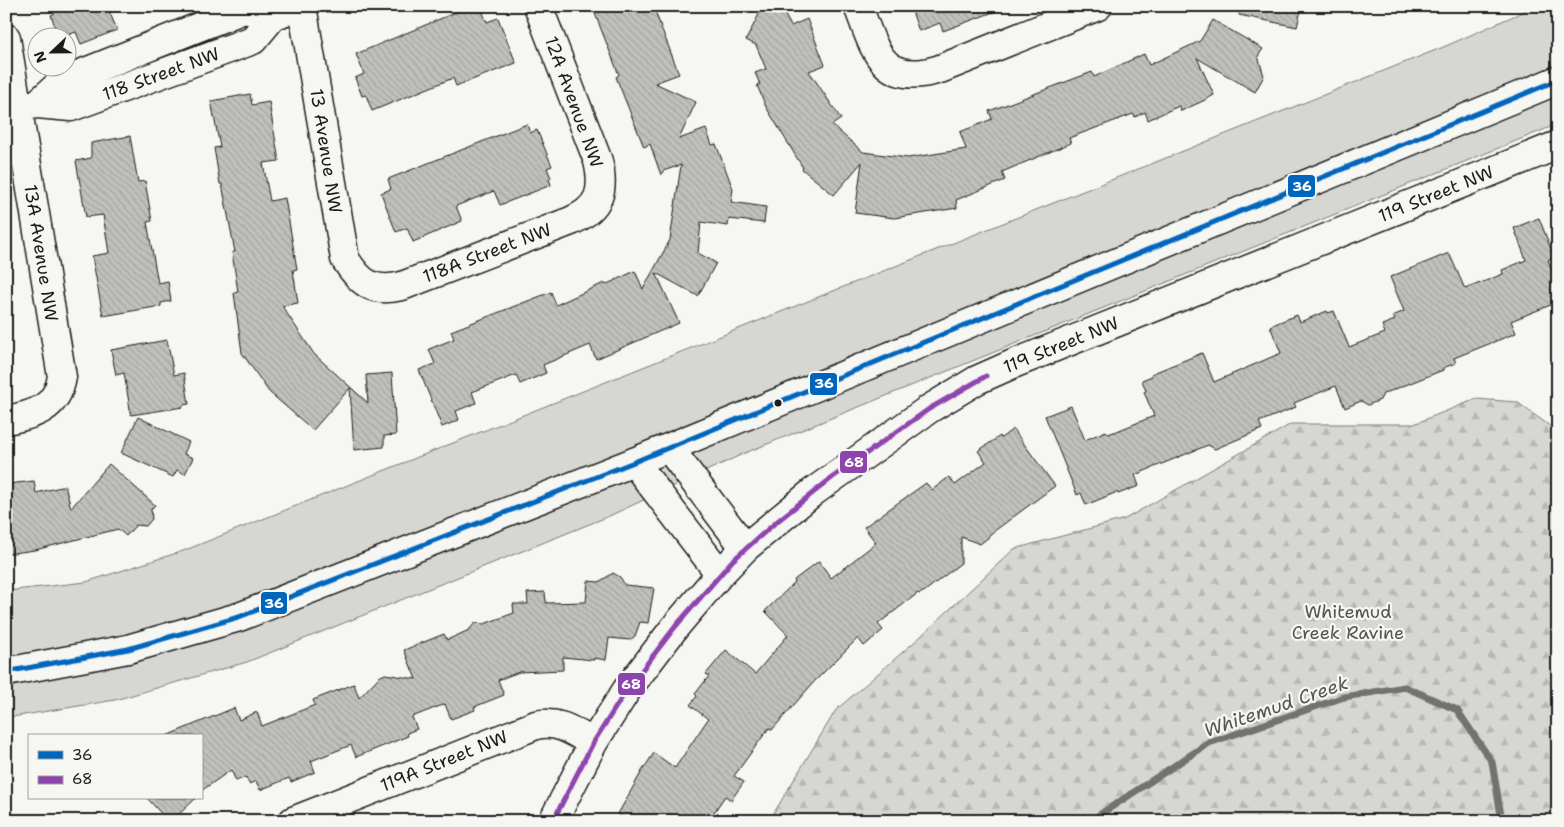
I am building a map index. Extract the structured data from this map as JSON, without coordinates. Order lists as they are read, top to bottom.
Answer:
{
  "streets": {
    "street": [
      "118 Street NW",
      "12A Avenue NW",
      "13 Avenue NW",
      "119 Street NW",
      "13A Avenue NW",
      "118A Street NW",
      "119A Street NW"
    ]
  },
  "crossings": [
    ["118 Street NW", "13 Avenue NW"],
    ["118 Street NW", "13A Avenue NW"],
    ["12A Avenue NW", "118A Street NW"],
    ["13 Avenue NW", "118A Street NW"],
    ["119 Street NW", "119A Street NW"]
  ],
  "water": ["Whitemud Creek"],
  "parks": ["Whitemud Creek Ravine"],
  "lines": ["transit line 36", "transit line 68"],
  "legend": ["36", "68"],
  "north": "left"
}
